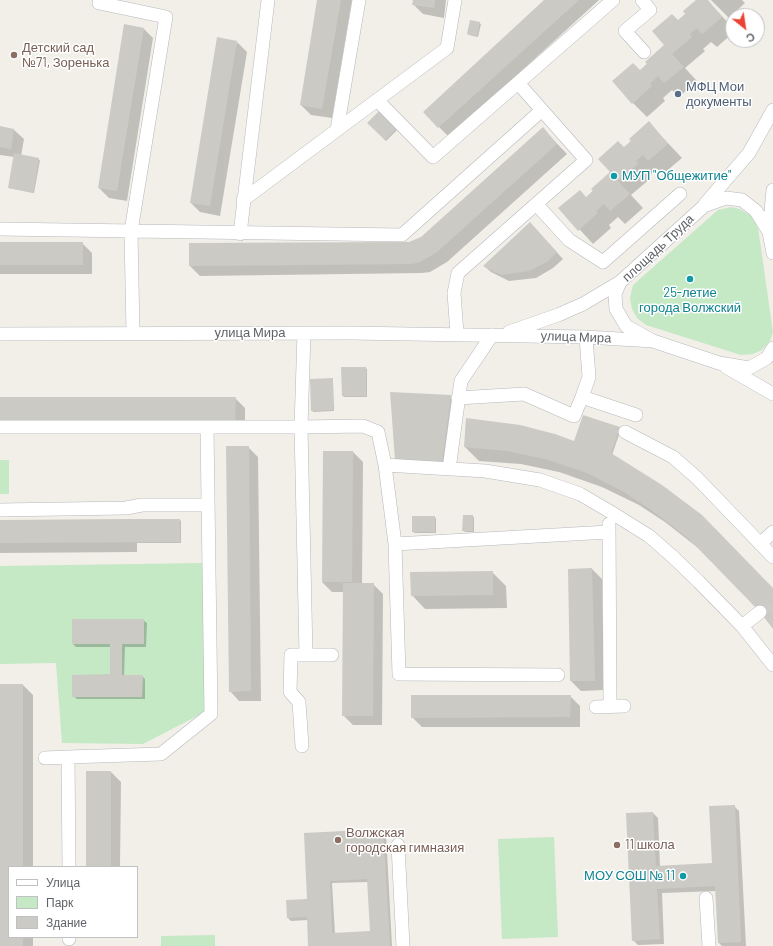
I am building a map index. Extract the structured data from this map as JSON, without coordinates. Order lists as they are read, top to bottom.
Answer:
{
  "streets": {
    "street": ["площадь Труда", "улица Мира"]
  },
  "crossings": [
    ["площадь Труда", "улица Мира"]
  ],
  "places": [
    "Детский сад №71, Зоренька",
    "МФЦ Мои документы",
    "МУП \"Общежитие\"",
    "25-летие города Волжский",
    "Волжская городская гимназия",
    "11 школа",
    "МОУ СОШ № 11"
  ],
  "legend": ["Улица", "Парк", "Здание"],
  "north": "bottom right"
}
